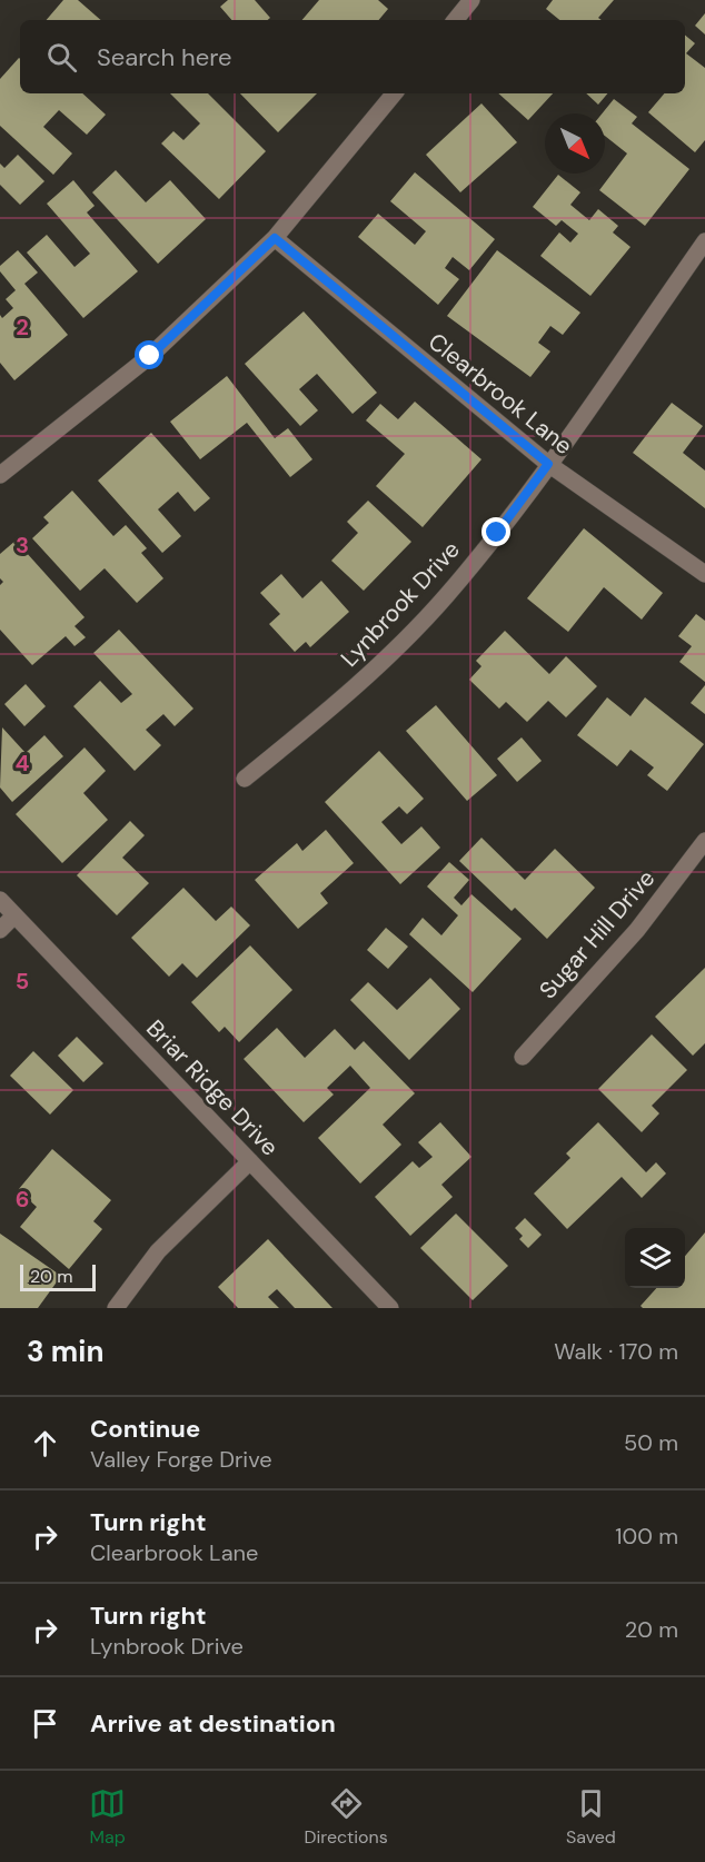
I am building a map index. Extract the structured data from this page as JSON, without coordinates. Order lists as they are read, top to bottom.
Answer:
{
  "streets": {
    "street": [
      "Clearbrook Lane",
      "Lynbrook Drive",
      "Sugar Hill Drive",
      "Briar Ridge Drive"
    ]
  },
  "crossings": [
    ["Clearbrook Lane", "Lynbrook Drive"]
  ],
  "scale_bar": "20 m",
  "north": "bottom right",
  "page": {
    "search": "Search here",
    "scale": "20 m",
    "heading": ["3 min", "Walk · 170 m"],
    "list": [
      ["Continue", "Valley Forge Drive", "50 m"],
      ["Turn right", "Clearbrook Lane", "100 m"],
      ["Turn right", "Lynbrook Drive", "20 m"],
      "Arrive at destination"
    ],
    "nav": ["Map", "Directions", "Saved"]
  },
  "grid": {
    "rows": [
      "2",
      "3",
      "4",
      "5",
      "6"
    ]
  }
}
